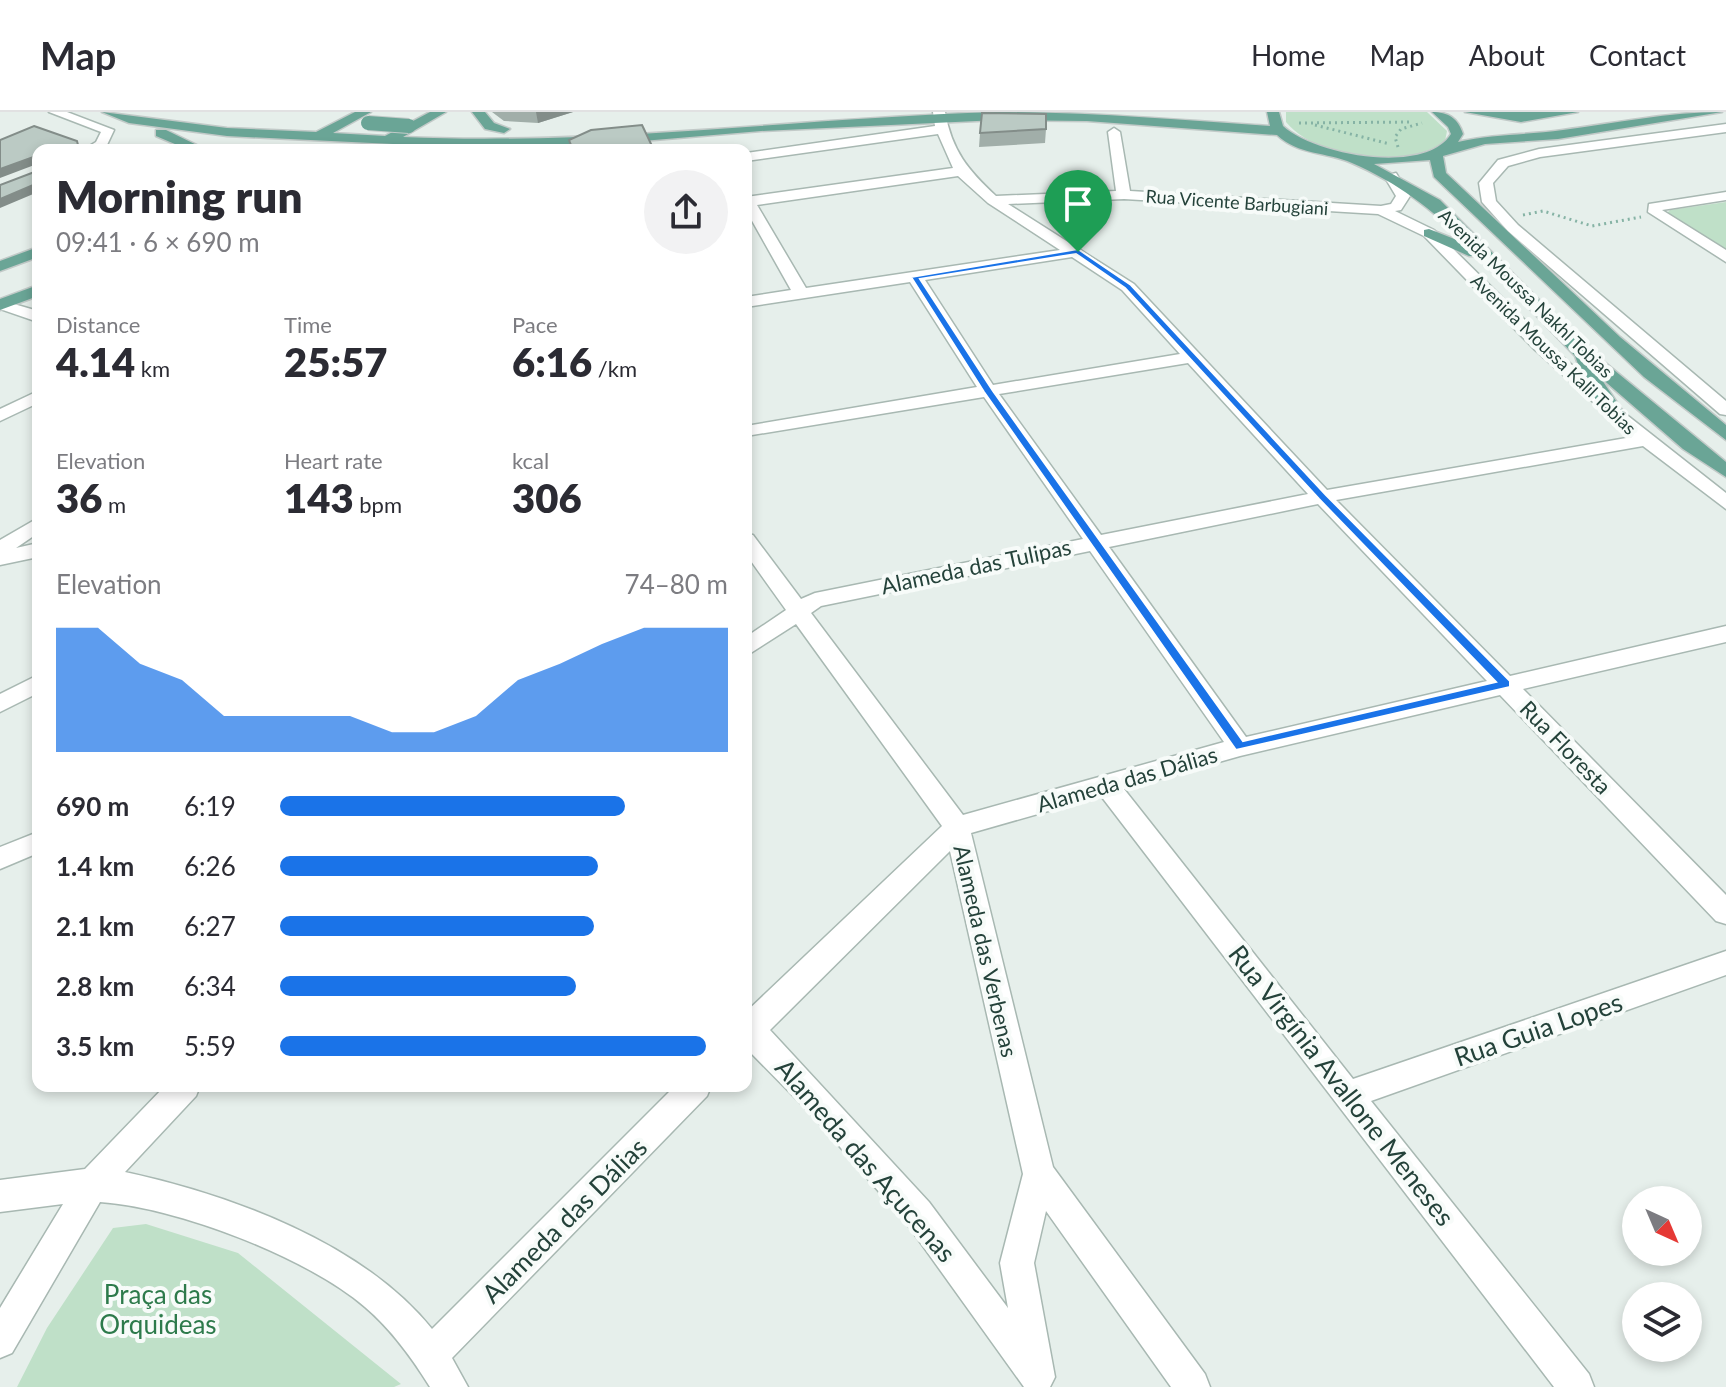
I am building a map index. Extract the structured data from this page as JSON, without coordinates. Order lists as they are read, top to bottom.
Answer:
{
  "streets": {
    "main road": ["Avenida Moussa Nakhl Tobias"],
    "street": [
      "Rua Vicente Barbugiani",
      "Avenida Moussa Kalil Tobias",
      "Alameda das Tulipas",
      "Rua Floresta",
      "Alameda das Dálias",
      "Alameda das Verbenas",
      "Rua Guia Lopes",
      "Rua Virgínia Avallone Meneses",
      "Alameda das Açucenas"
    ]
  },
  "crossings": [
    ["Rua Vicente Barbugiani", "Avenida Moussa Kalil Tobias"],
    ["Rua Vicente Barbugiani", "Rua Floresta"],
    ["Avenida Moussa Kalil Tobias", "Alameda das Tulipas"],
    ["Alameda das Tulipas", "Rua Floresta"],
    ["Alameda das Tulipas", "Alameda das Verbenas"],
    ["Rua Floresta", "Alameda das Dálias"],
    ["Alameda das Dálias", "Alameda das Verbenas"],
    ["Alameda das Dálias", "Rua Virgínia Avallone Meneses"],
    ["Alameda das Verbenas", "Alameda das Açucenas"],
    ["Rua Guia Lopes", "Rua Virgínia Avallone Meneses"]
  ],
  "parks": ["Praça das Orquideas"],
  "north": "bottom right",
  "page": {
    "header": "Map",
    "nav": [
      "Home",
      "Map",
      "About",
      "Contact"
    ],
    "heading": ["Morning run", "09:41 · 6 × 690 m"],
    "stats": [
      ["Distance", "4.14 km"],
      ["Time", "25:57"],
      ["Pace", "6:16 /km"],
      ["Elevation", "36 m"],
      ["Heart rate", "143 bpm"],
      ["kcal", "306"]
    ],
    "chart": ["Elevation", "74–80 m"],
    "list": [
      {
        "name": "690 m",
        "note": "6:19"
      },
      {
        "name": "1.4 km",
        "note": "6:26"
      },
      {
        "name": "2.1 km",
        "note": "6:27"
      },
      {
        "name": "2.8 km",
        "note": "6:34"
      },
      {
        "name": "3.5 km",
        "note": "5:59"
      }
    ]
  }
}
